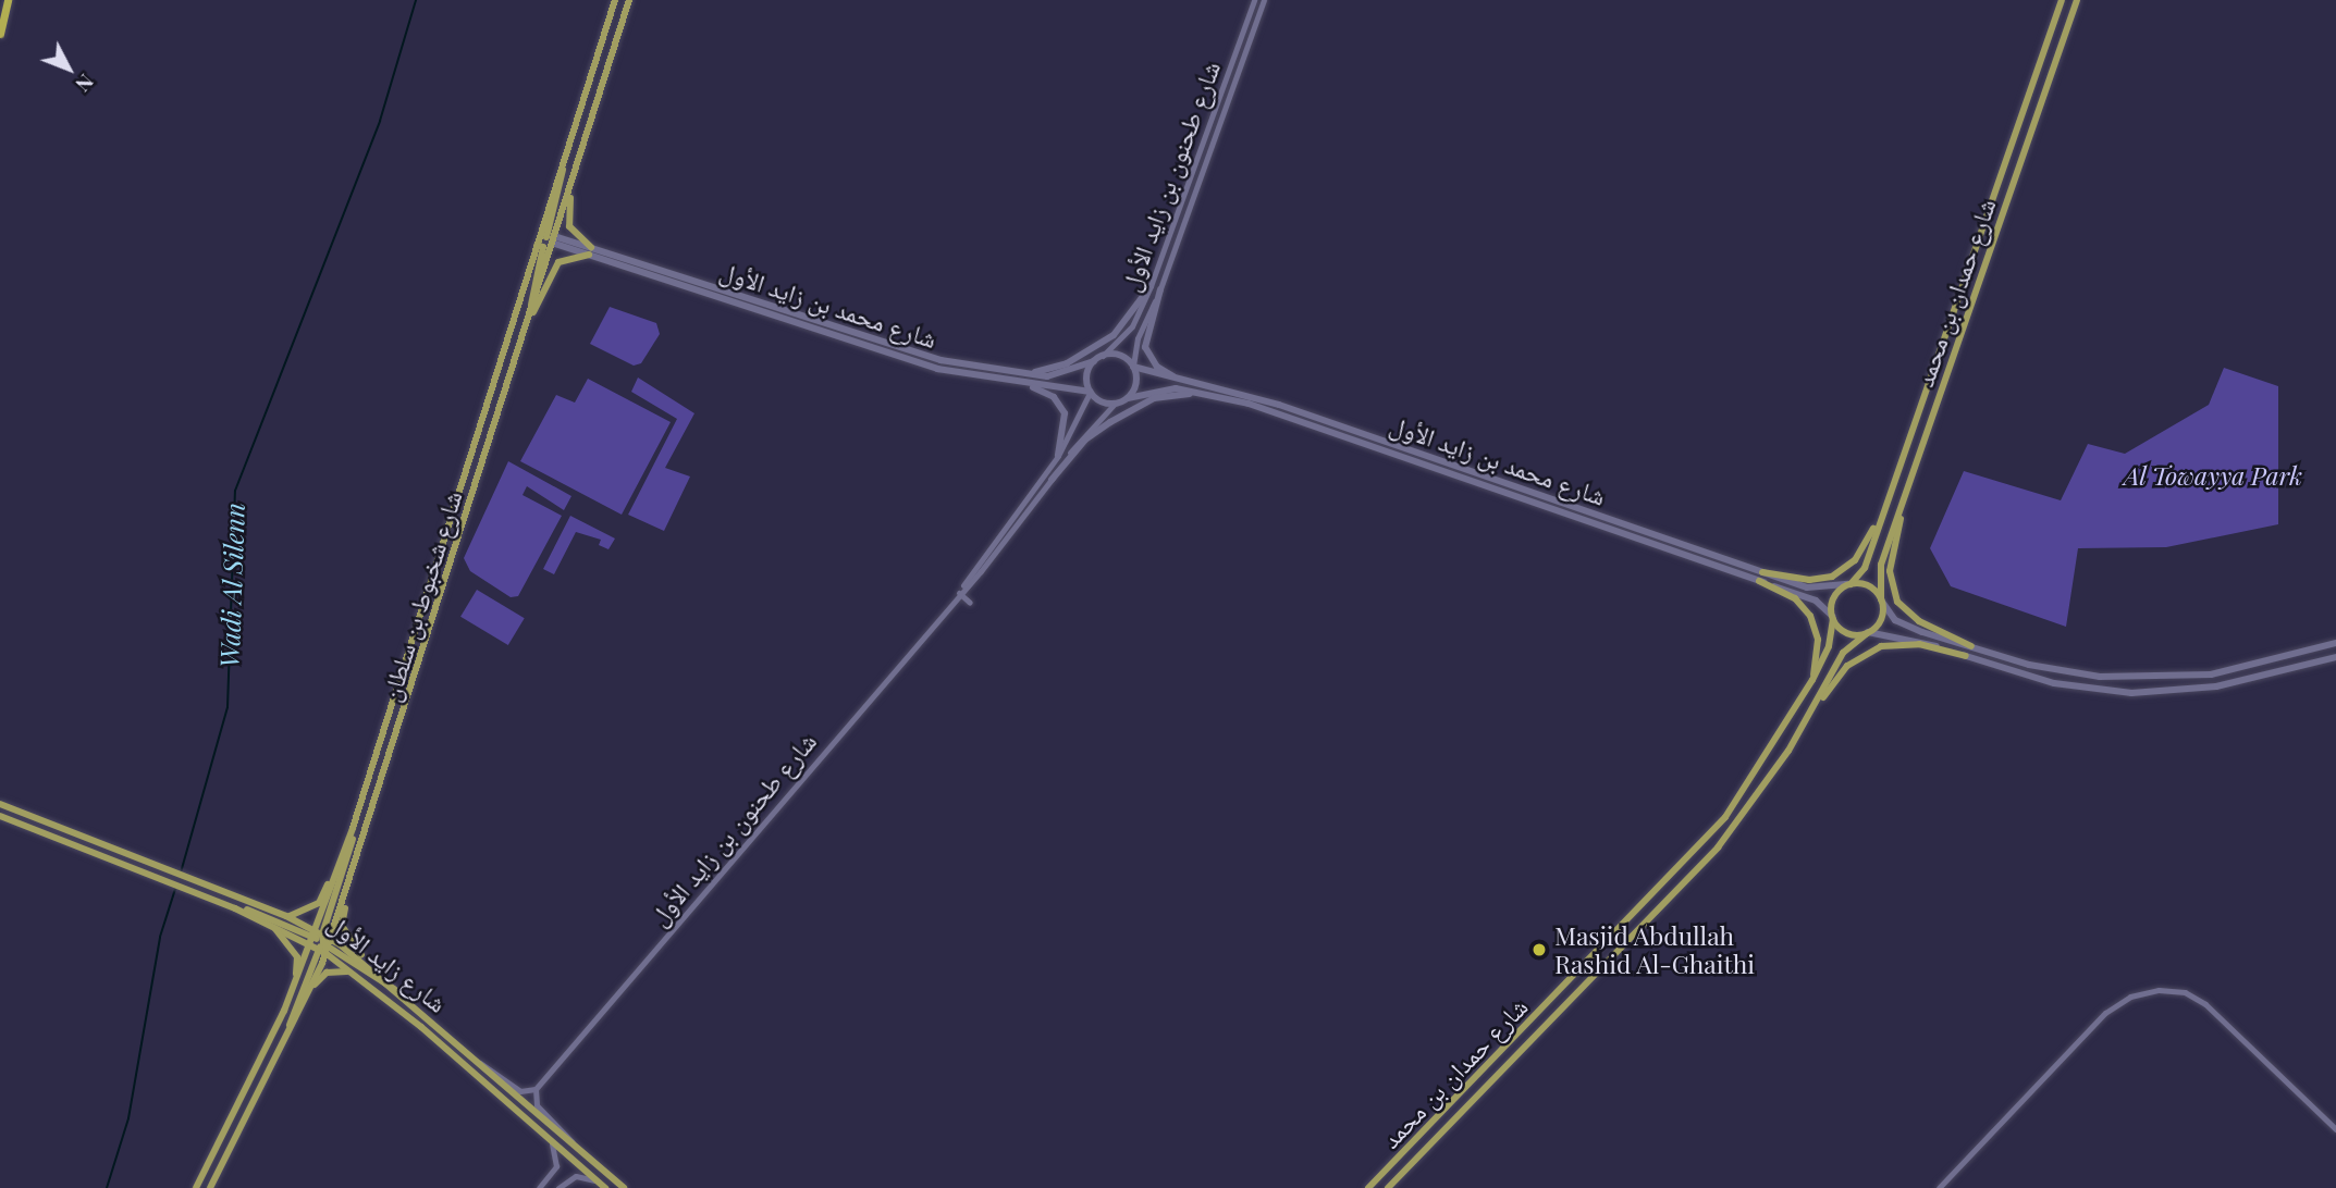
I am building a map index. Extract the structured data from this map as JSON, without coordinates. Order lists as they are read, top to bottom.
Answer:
{
  "streets": {
    "main road": [
      "شارع حمدان بن محمد",
      "شارع محمد بن زايد الأول",
      "شارع شخبوط بن سلطان",
      "شارع زايد الأول"
    ],
    "street": ["شارع طحنون بن زايد الأول"]
  },
  "crossings": [
    ["شارع طحنون بن زايد الأول", "شارع محمد بن زايد الأول"],
    ["شارع حمدان بن محمد", "شارع محمد بن زايد الأول"],
    ["شارع محمد بن زايد الأول", "شارع شخبوط بن سلطان"],
    ["شارع شخبوط بن سلطان", "شارع زايد الأول"]
  ],
  "water": ["Wadi Al Silenn"],
  "parks": ["Al Towayya Park"],
  "places": ["Masjid Abdullah Rashid Al-Ghaithi"],
  "north": "bottom right"
}
